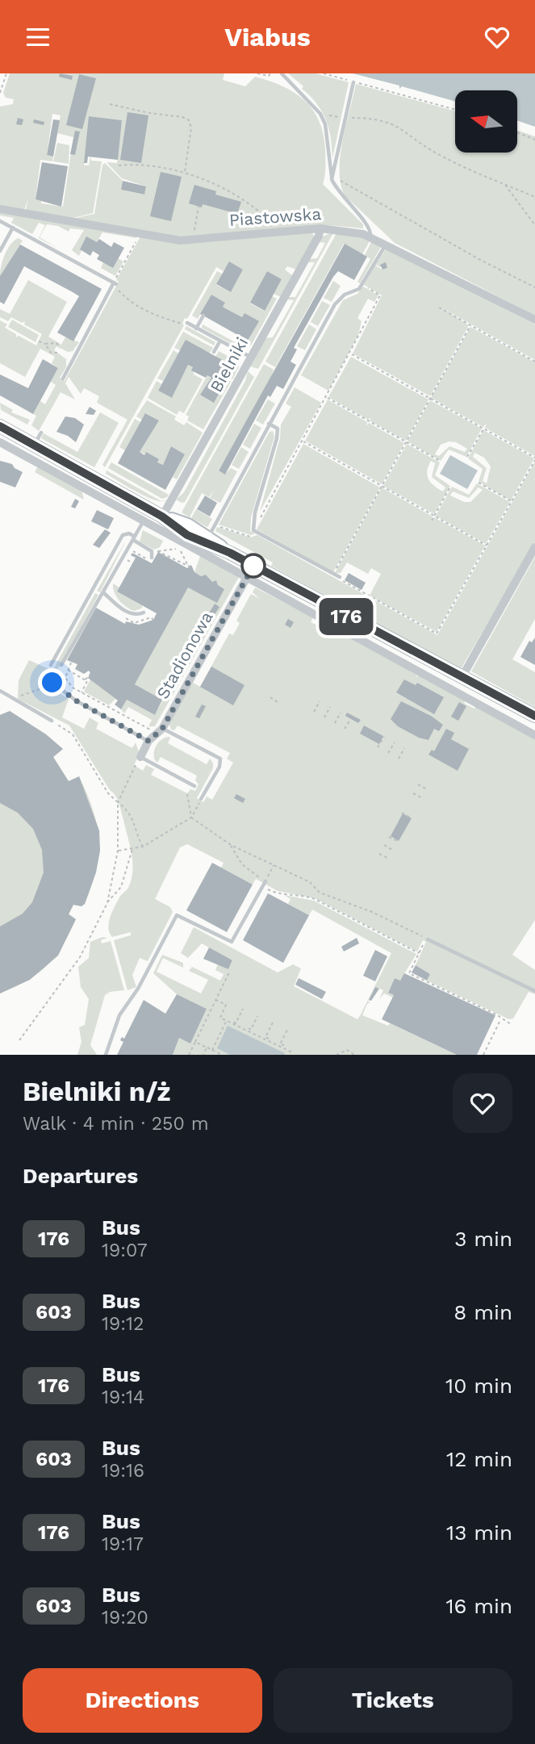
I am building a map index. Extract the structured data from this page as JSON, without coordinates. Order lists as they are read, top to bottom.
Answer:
{
  "streets": {
    "street": ["Piastowska", "Bielniki", "Stadionowa"]
  },
  "crossings": [
    ["Piastowska", "Bielniki"]
  ],
  "lines": ["bus line 176"],
  "north": "left",
  "page": {
    "header": "Viabus",
    "on_map": "176",
    "heading": [
      ["Bielniki n/ż", "Walk · 4 min · 250 m"],
      "Departures"
    ],
    "list": [
      {
        "mark": "176",
        "name": "Bus",
        "note": "19:07",
        "value": "3 min"
      },
      {
        "mark": "603",
        "name": "Bus",
        "note": "19:12",
        "value": "8 min"
      },
      {
        "mark": "176",
        "name": "Bus",
        "note": "19:14",
        "value": "10 min"
      },
      {
        "mark": "603",
        "name": "Bus",
        "note": "19:16",
        "value": "12 min"
      },
      {
        "mark": "176",
        "name": "Bus",
        "note": "19:17",
        "value": "13 min"
      },
      {
        "mark": "603",
        "name": "Bus",
        "note": "19:20",
        "value": "16 min"
      }
    ],
    "buttons": ["Directions", "Tickets"]
  }
}
